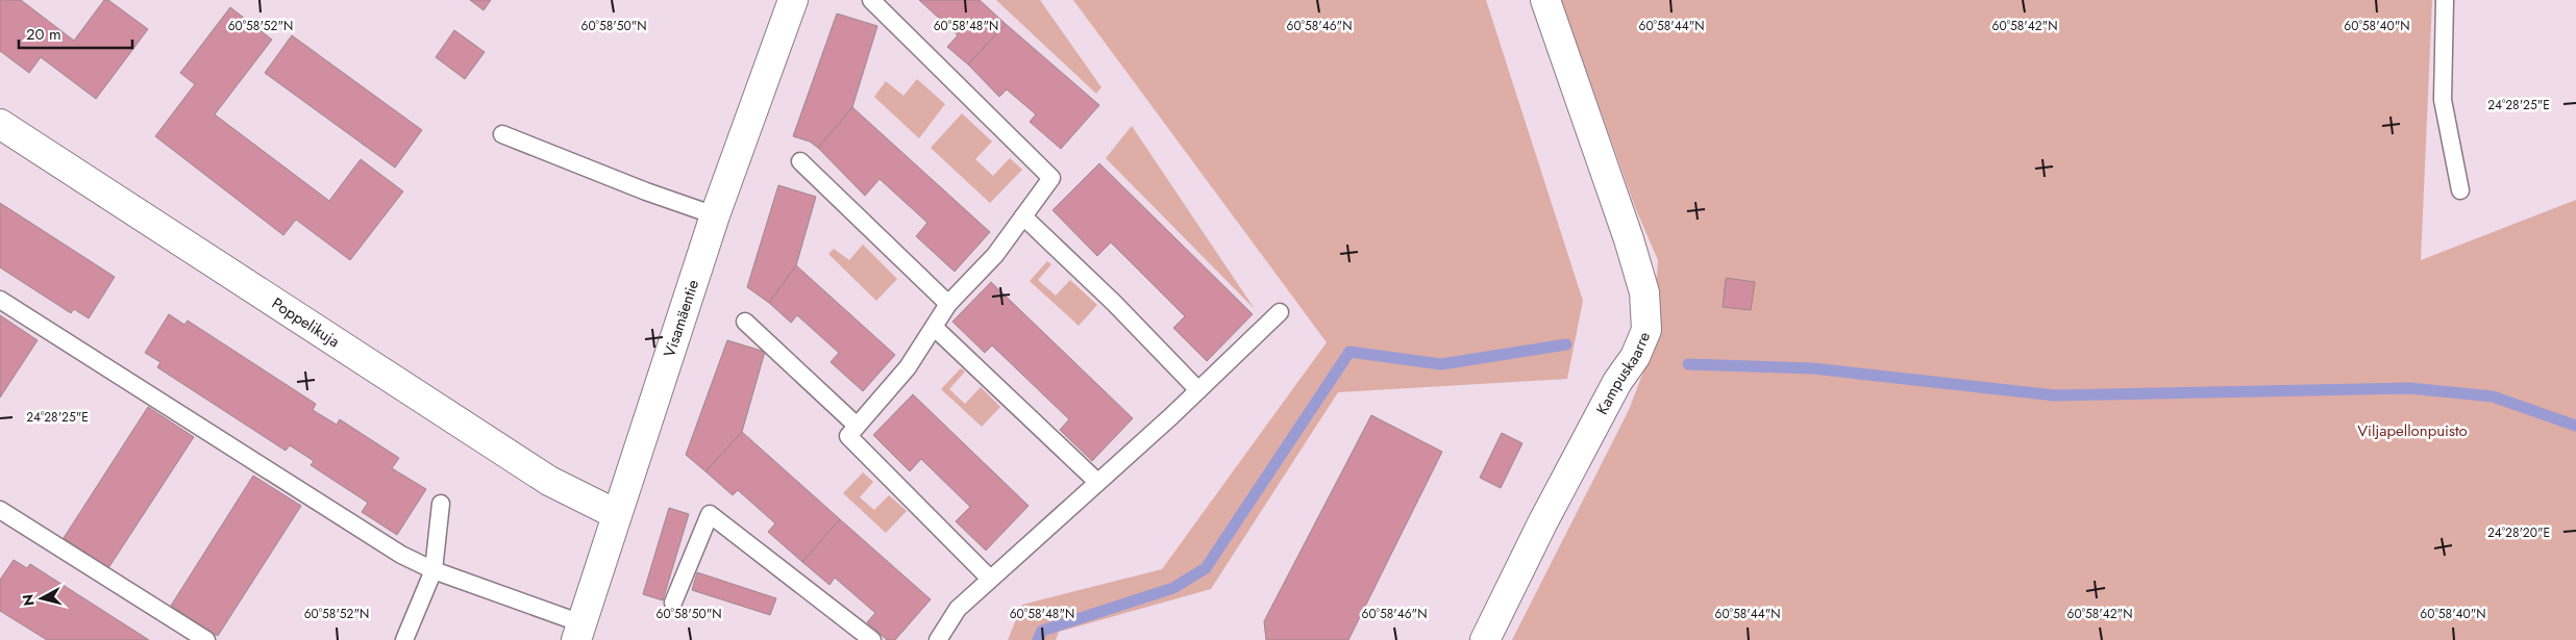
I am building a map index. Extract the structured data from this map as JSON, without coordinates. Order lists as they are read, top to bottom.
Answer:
{
  "streets": {
    "street": ["Visamäentie", "Poppelikuja", "Kampuskaarre"]
  },
  "crossings": [
    ["Visamäentie", "Poppelikuja"]
  ],
  "parks": ["Viljapellonpuisto"],
  "scale_bar": "20 m",
  "north": "left",
  "coordinates": [
    "60°58'52\"N",
    "60°58'50\"N",
    "60°58'48\"N",
    "60°58'46\"N",
    "60°58'44\"N",
    "60°58'42\"N",
    "60°58'40\"N",
    "24°28'25\"E",
    "24°28'20\"E"
  ]
}
